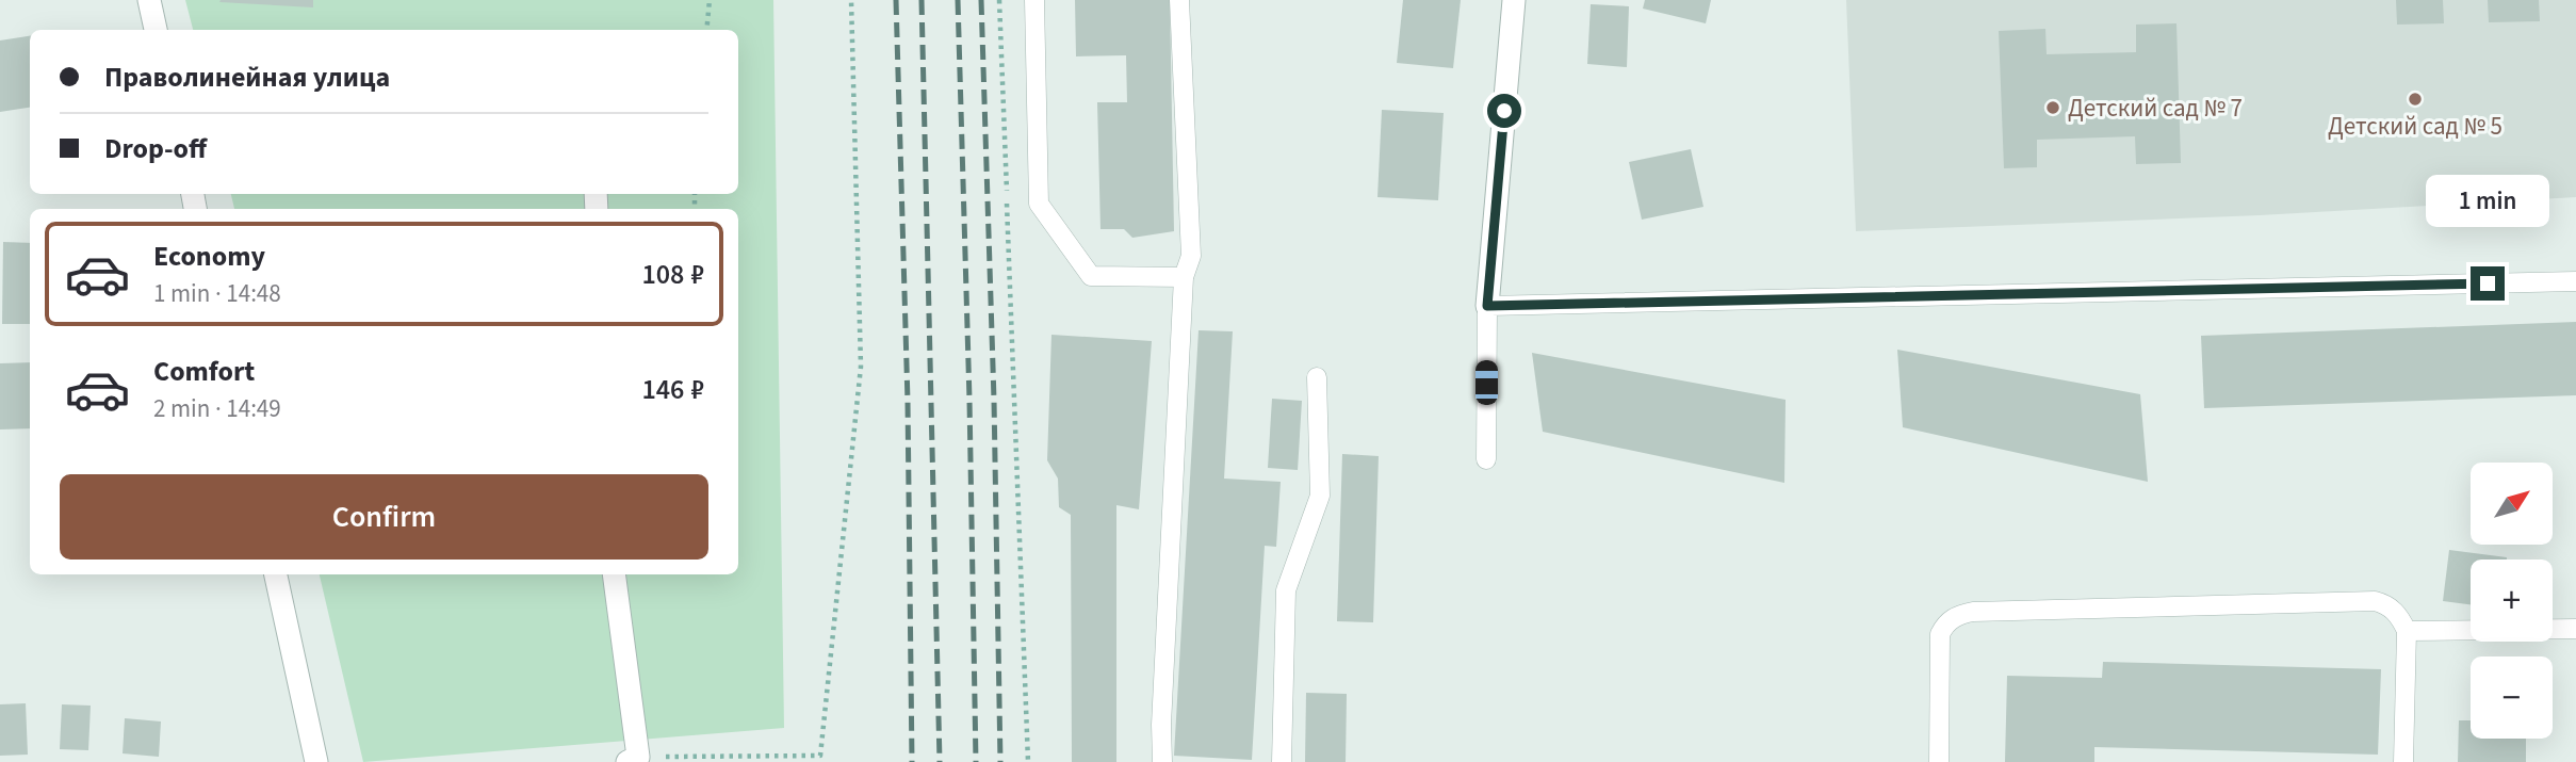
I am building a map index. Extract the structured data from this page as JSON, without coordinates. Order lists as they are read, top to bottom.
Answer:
{
  "places": ["Детский сад № 5", "Детский сад № 7"],
  "north": "top right",
  "page": {
    "banner": ["Праволинейная улица", "Drop-off"],
    "bubble": "1 min",
    "list": [
      {
        "name": "Economy",
        "note": "1 min · 14:48",
        "value": "108 ₽"
      },
      {
        "name": "Comfort",
        "note": "2 min · 14:49",
        "value": "146 ₽"
      }
    ],
    "buttons": "Confirm",
    "map_buttons": ["+", "−"]
  }
}
